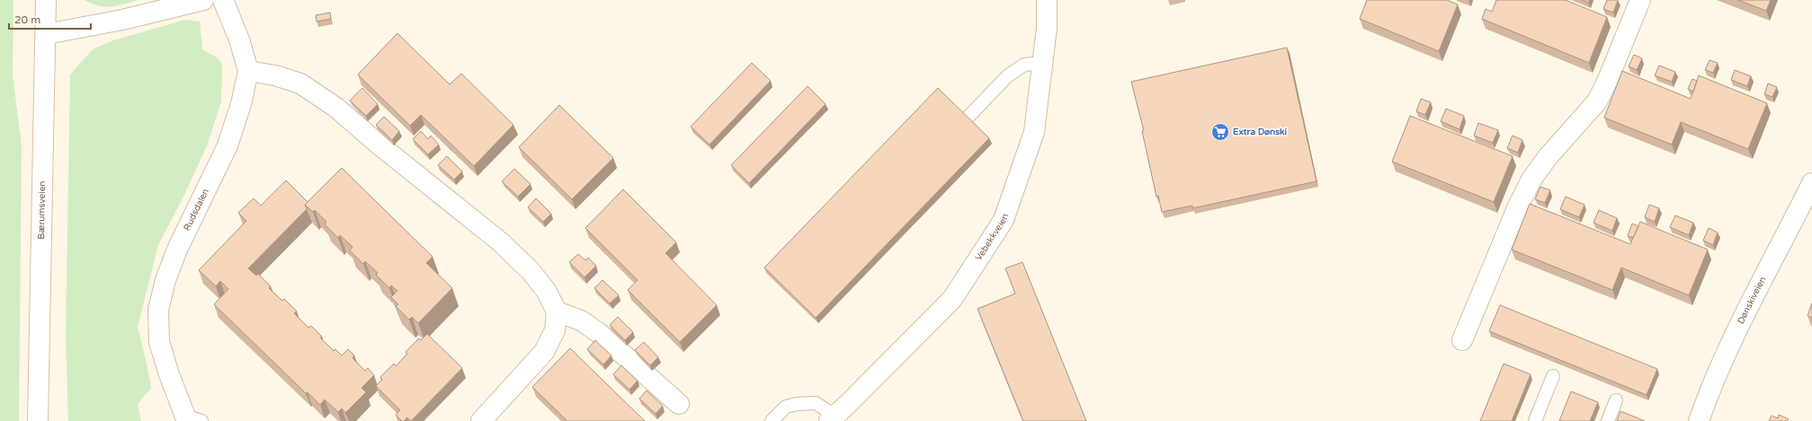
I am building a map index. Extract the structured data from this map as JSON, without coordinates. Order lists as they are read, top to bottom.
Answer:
{
  "streets": {
    "street": [
      "Rudsdalen",
      "Bærumsveien",
      "Vebekkveien",
      "Dønskiveien"
    ]
  },
  "places": {
    "supermarket": ["Extra Dønski"]
  },
  "scale_bar": "20 m"
}
